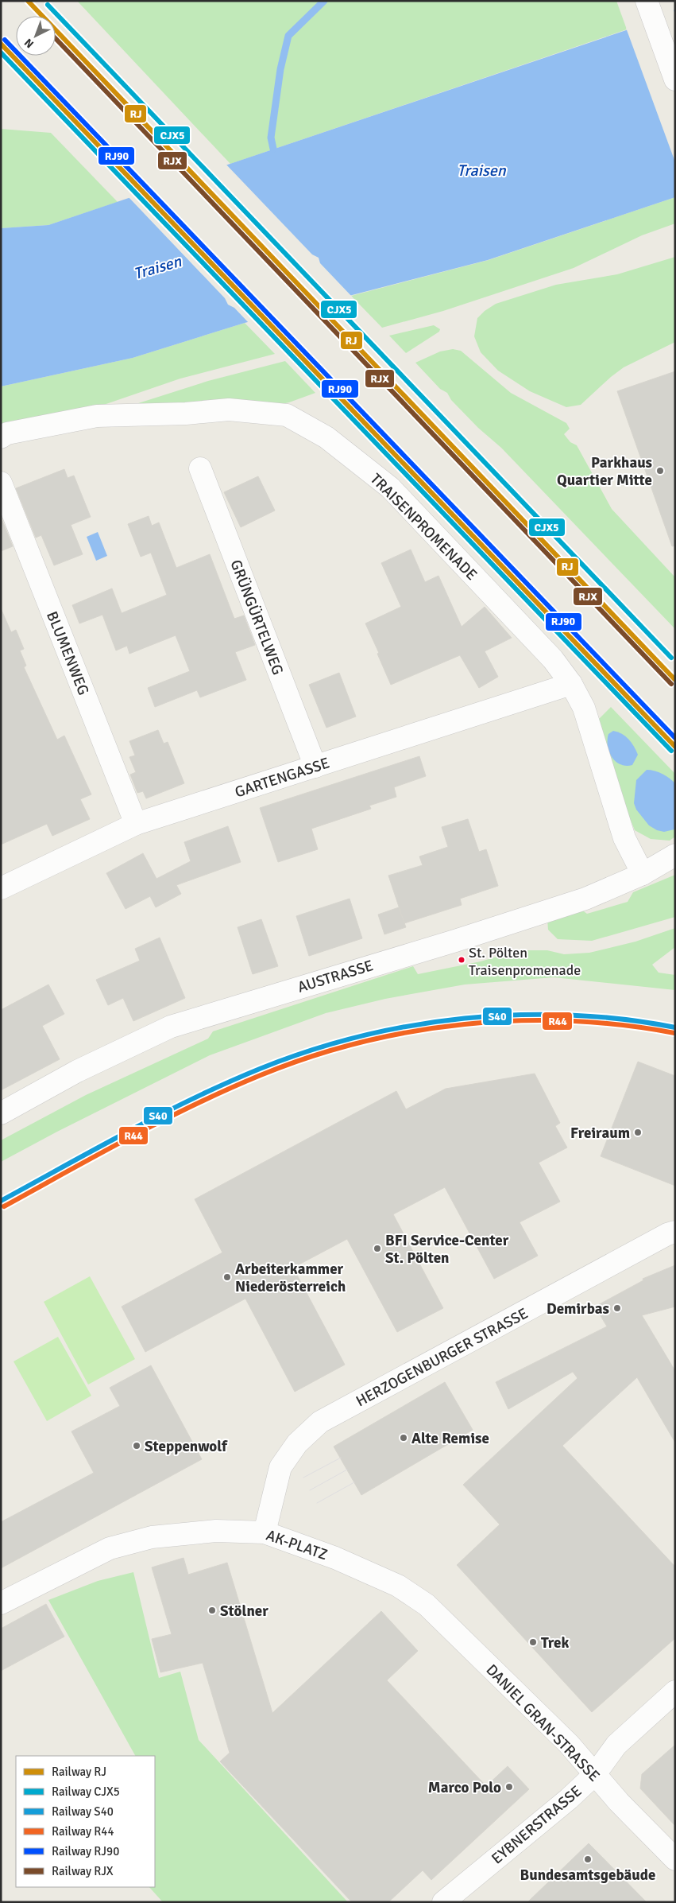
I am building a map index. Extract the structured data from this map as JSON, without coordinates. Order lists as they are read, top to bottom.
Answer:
{
  "streets": {
    "street": [
      "TRAISENPROMENADE",
      "GRÜNGÜRTELWEG",
      "BLUMENWEG",
      "GARTENGASSE",
      "AUSTRASSE",
      "HERZOGENBURGER STRASSE",
      "AK-PLATZ",
      "DANIEL GRAN-STRASSE",
      "EYBNERSTRASSE"
    ]
  },
  "crossings": [
    ["TRAISENPROMENADE", "GARTENGASSE"],
    ["TRAISENPROMENADE", "AUSTRASSE"],
    ["GRÜNGÜRTELWEG", "GARTENGASSE"],
    ["BLUMENWEG", "GARTENGASSE"],
    ["HERZOGENBURGER STRASSE", "AK-PLATZ"],
    ["AK-PLATZ", "DANIEL GRAN-STRASSE"],
    ["DANIEL GRAN-STRASSE", "EYBNERSTRASSE"]
  ],
  "water": ["Traisen"],
  "places": [
    "Parkhaus Quartier Mitte",
    "St. Pölten Traisenpromenade",
    "Freiraum",
    "BFI Service-Center St. Pölten",
    "Arbeiterkammer Niederösterreich",
    "Demirbas",
    "Alte Remise",
    "Steppenwolf",
    "Stölner",
    "Trek",
    "Marco Polo",
    "Bundesamtsgebäude"
  ],
  "lines": [
    "rail line RJ",
    "rail line CJX5",
    "rail line RJX",
    "rail line RJ90",
    "rail line S40",
    "rail line R44"
  ],
  "legend": [
    "Railway RJ",
    "Railway CJX5",
    "Railway S40",
    "Railway R44",
    "Railway RJ90",
    "Railway RJX"
  ],
  "north": "bottom left"
}
